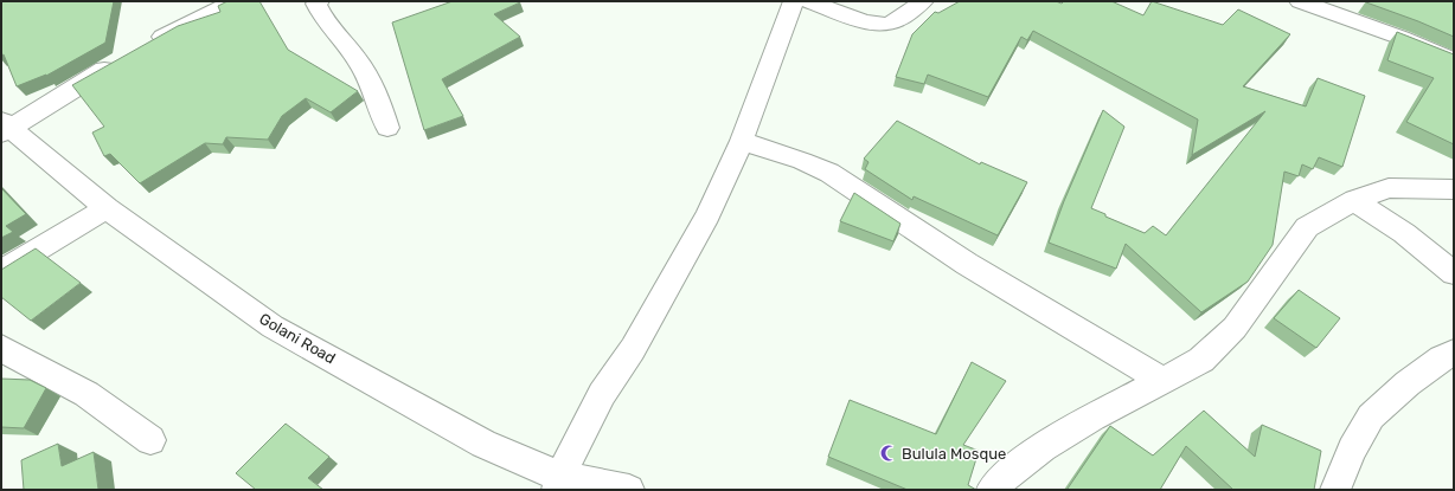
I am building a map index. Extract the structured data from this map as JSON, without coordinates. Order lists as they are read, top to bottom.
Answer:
{
  "streets": {
    "street": ["Golani Road"]
  },
  "places": {
    "mosque": ["Bulula Mosque"]
  }
}
